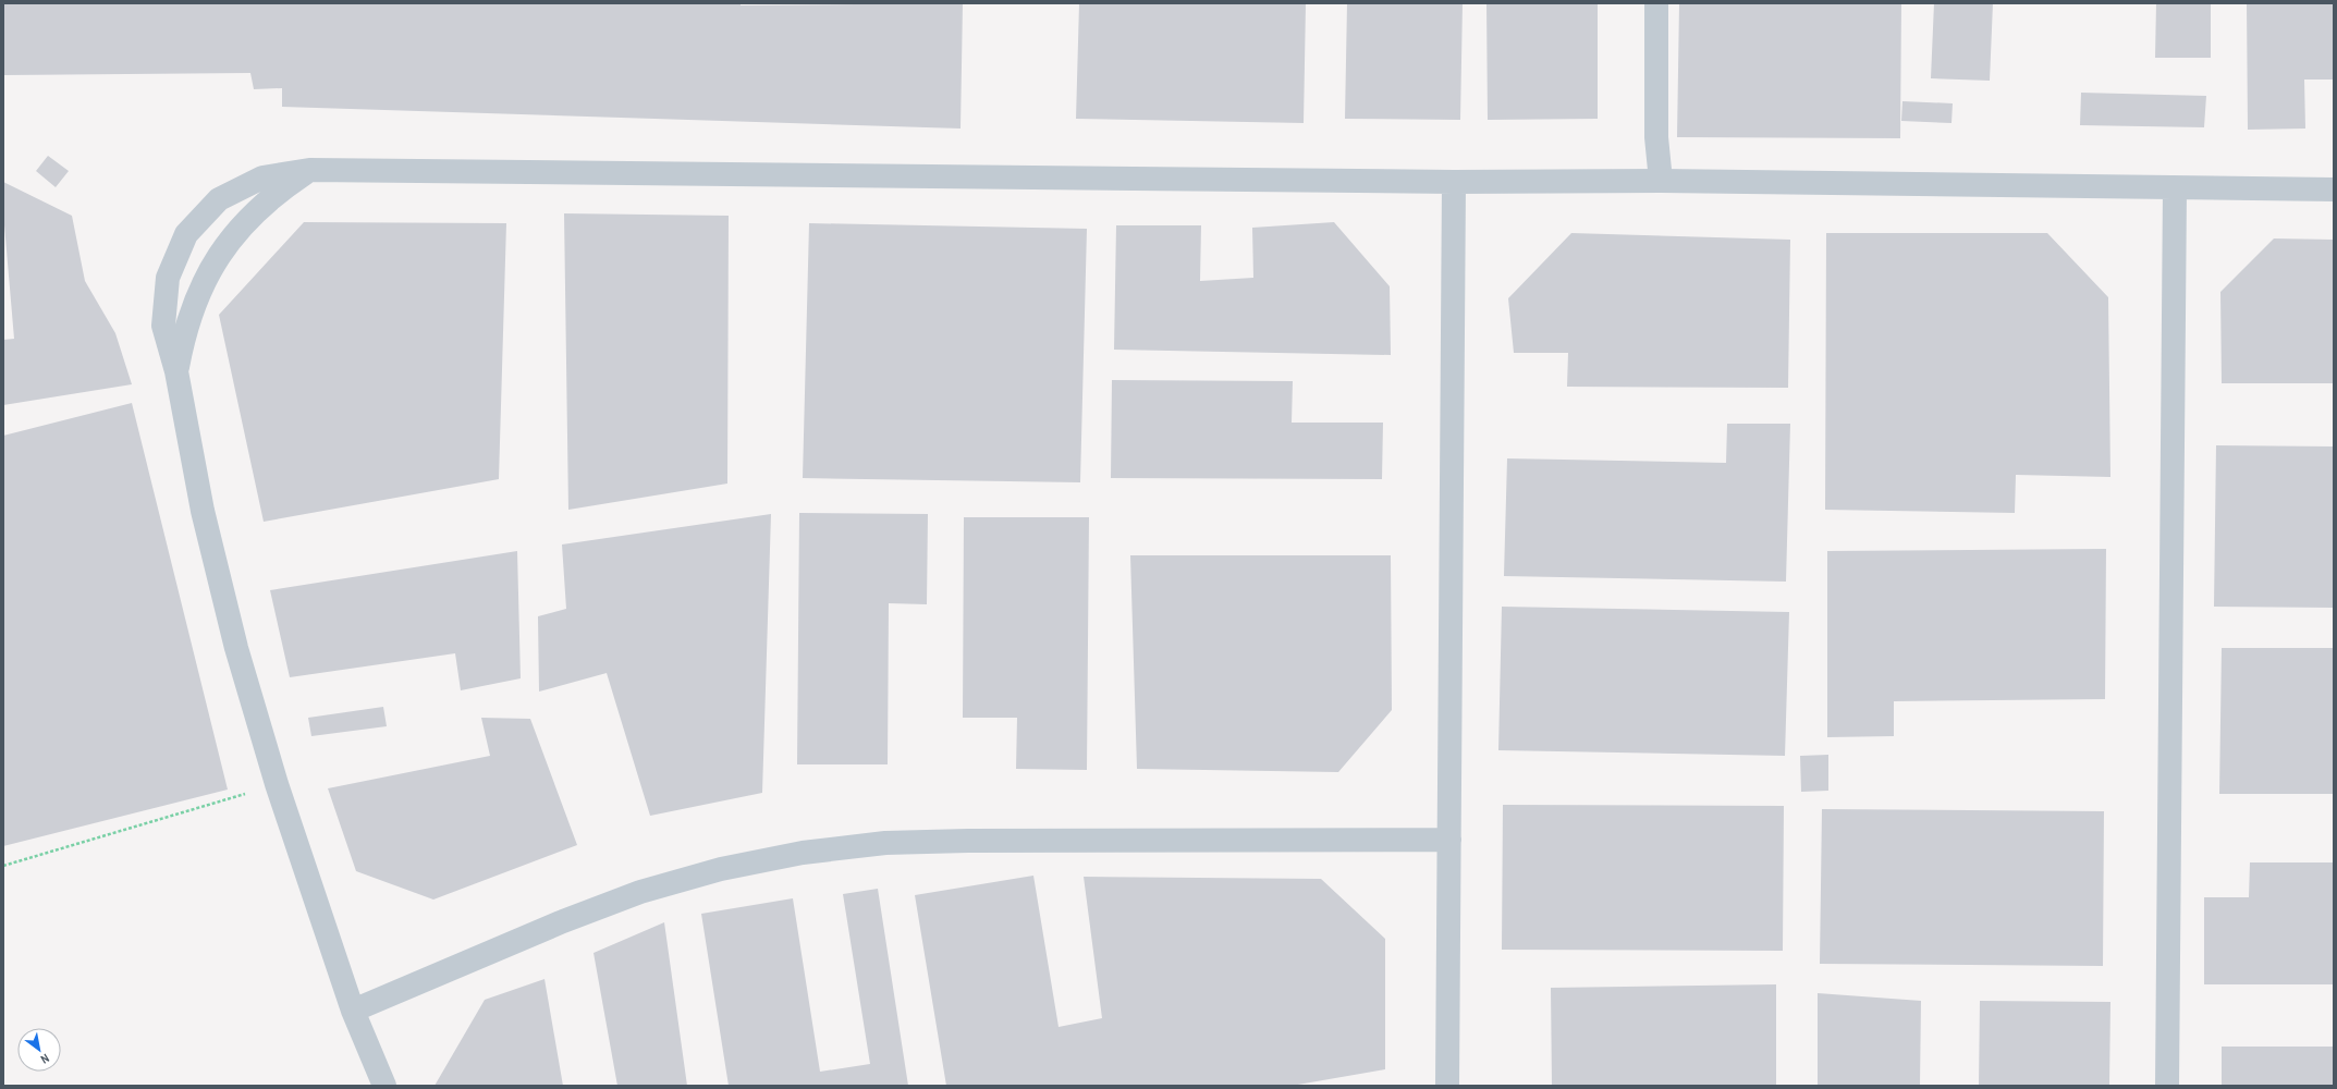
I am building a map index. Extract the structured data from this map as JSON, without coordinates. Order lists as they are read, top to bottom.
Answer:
{
  "north": "bottom right"
}
